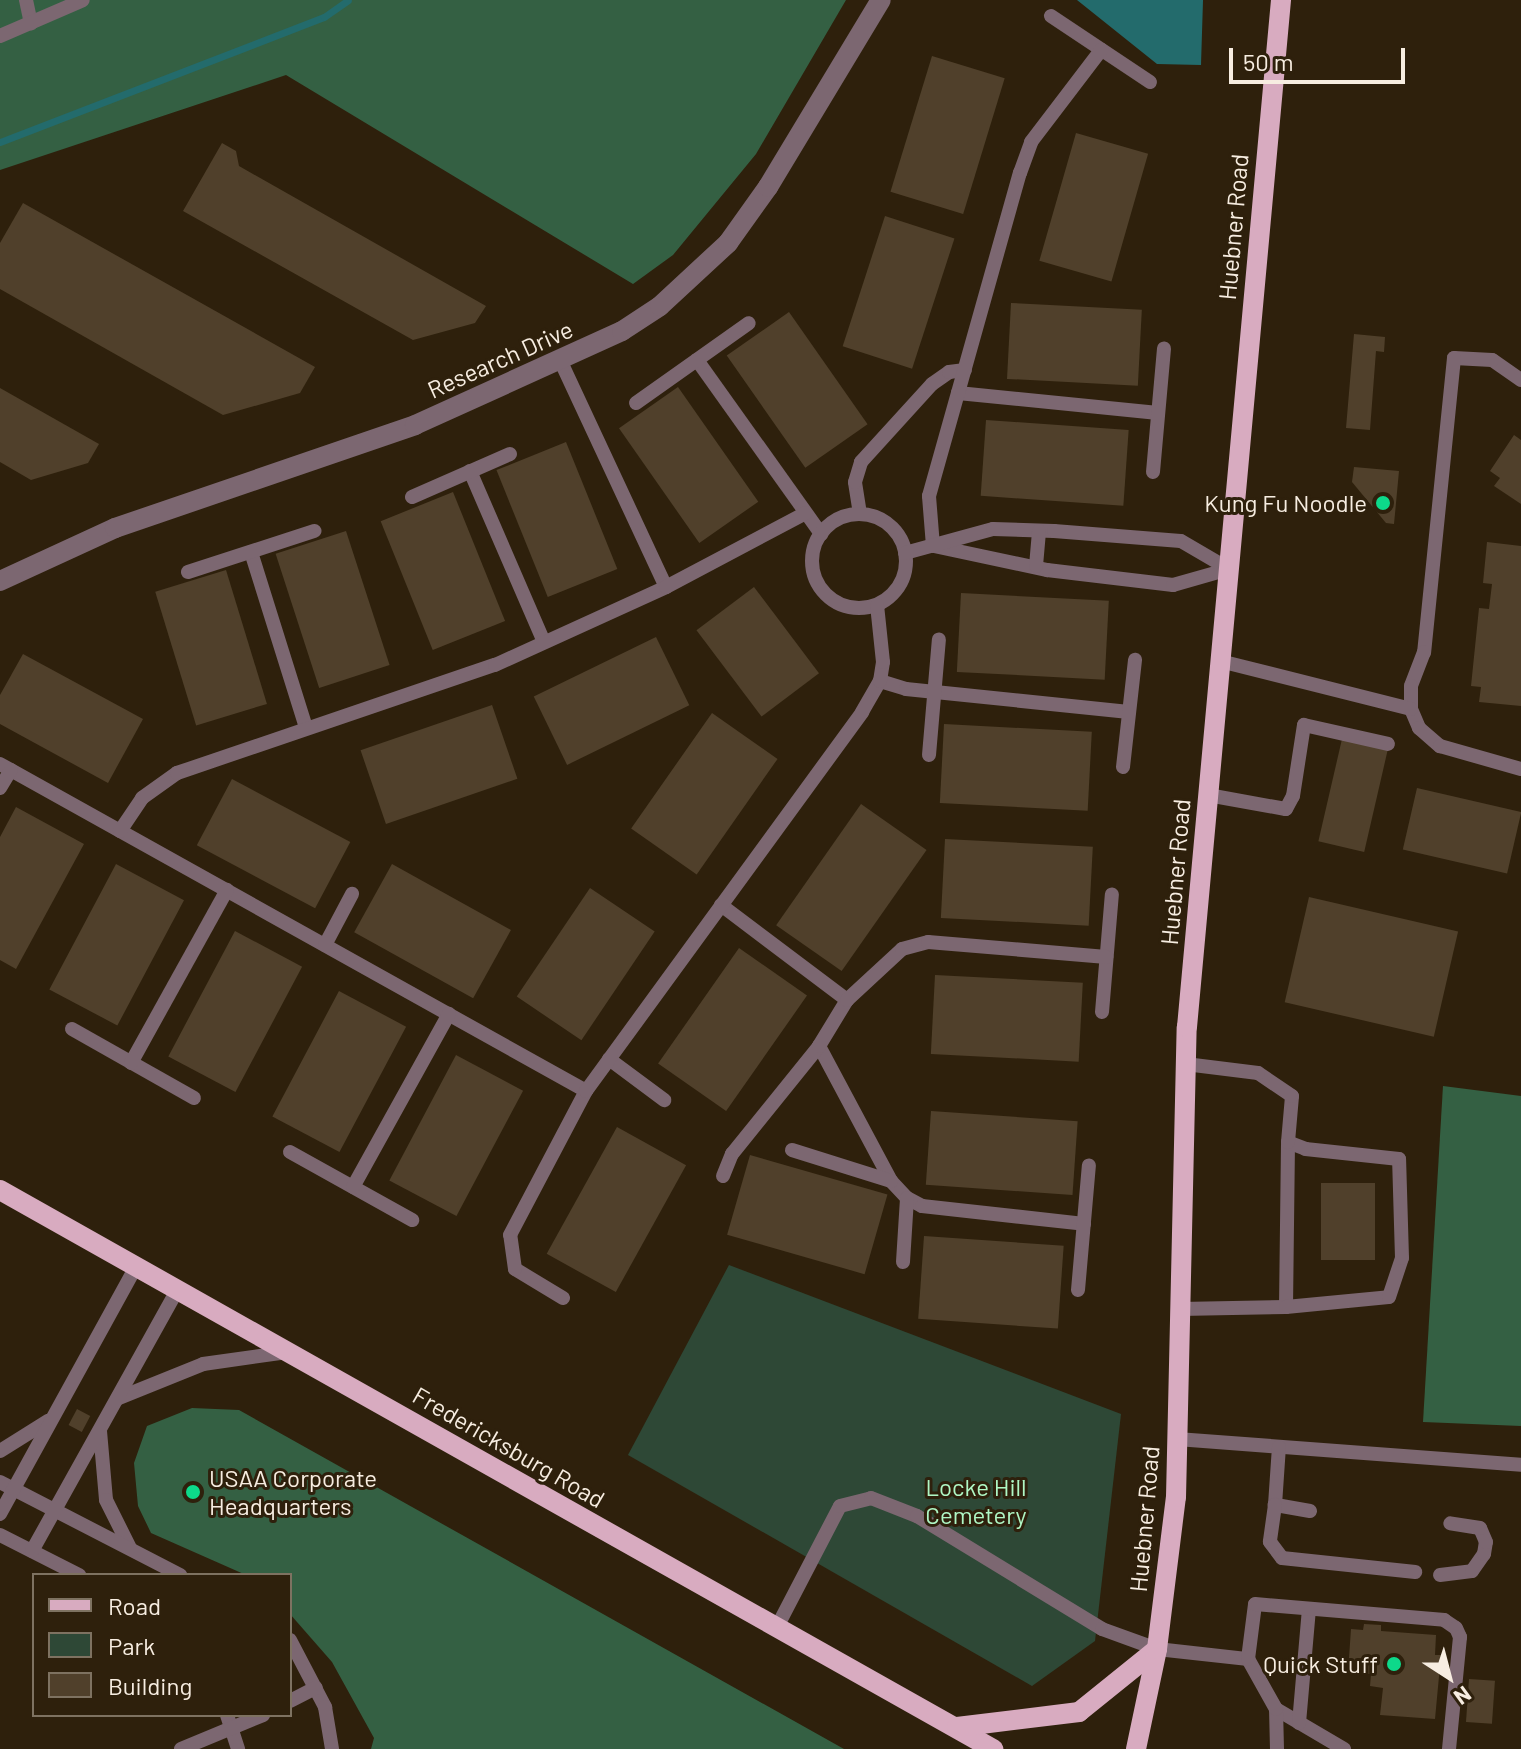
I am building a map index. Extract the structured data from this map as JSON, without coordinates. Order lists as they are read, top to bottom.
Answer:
{
  "streets": {
    "main road": ["Huebner Road", "Fredericksburg Road"],
    "street": ["Research Drive"]
  },
  "parks": ["Locke Hill Cemetery"],
  "places": ["Kung Fu Noodle", "USAA Corporate Headquarters", "Quick Stuff"],
  "legend": ["Road", "Park", "Building"],
  "scale_bar": "50 m",
  "north": "bottom right"
}
